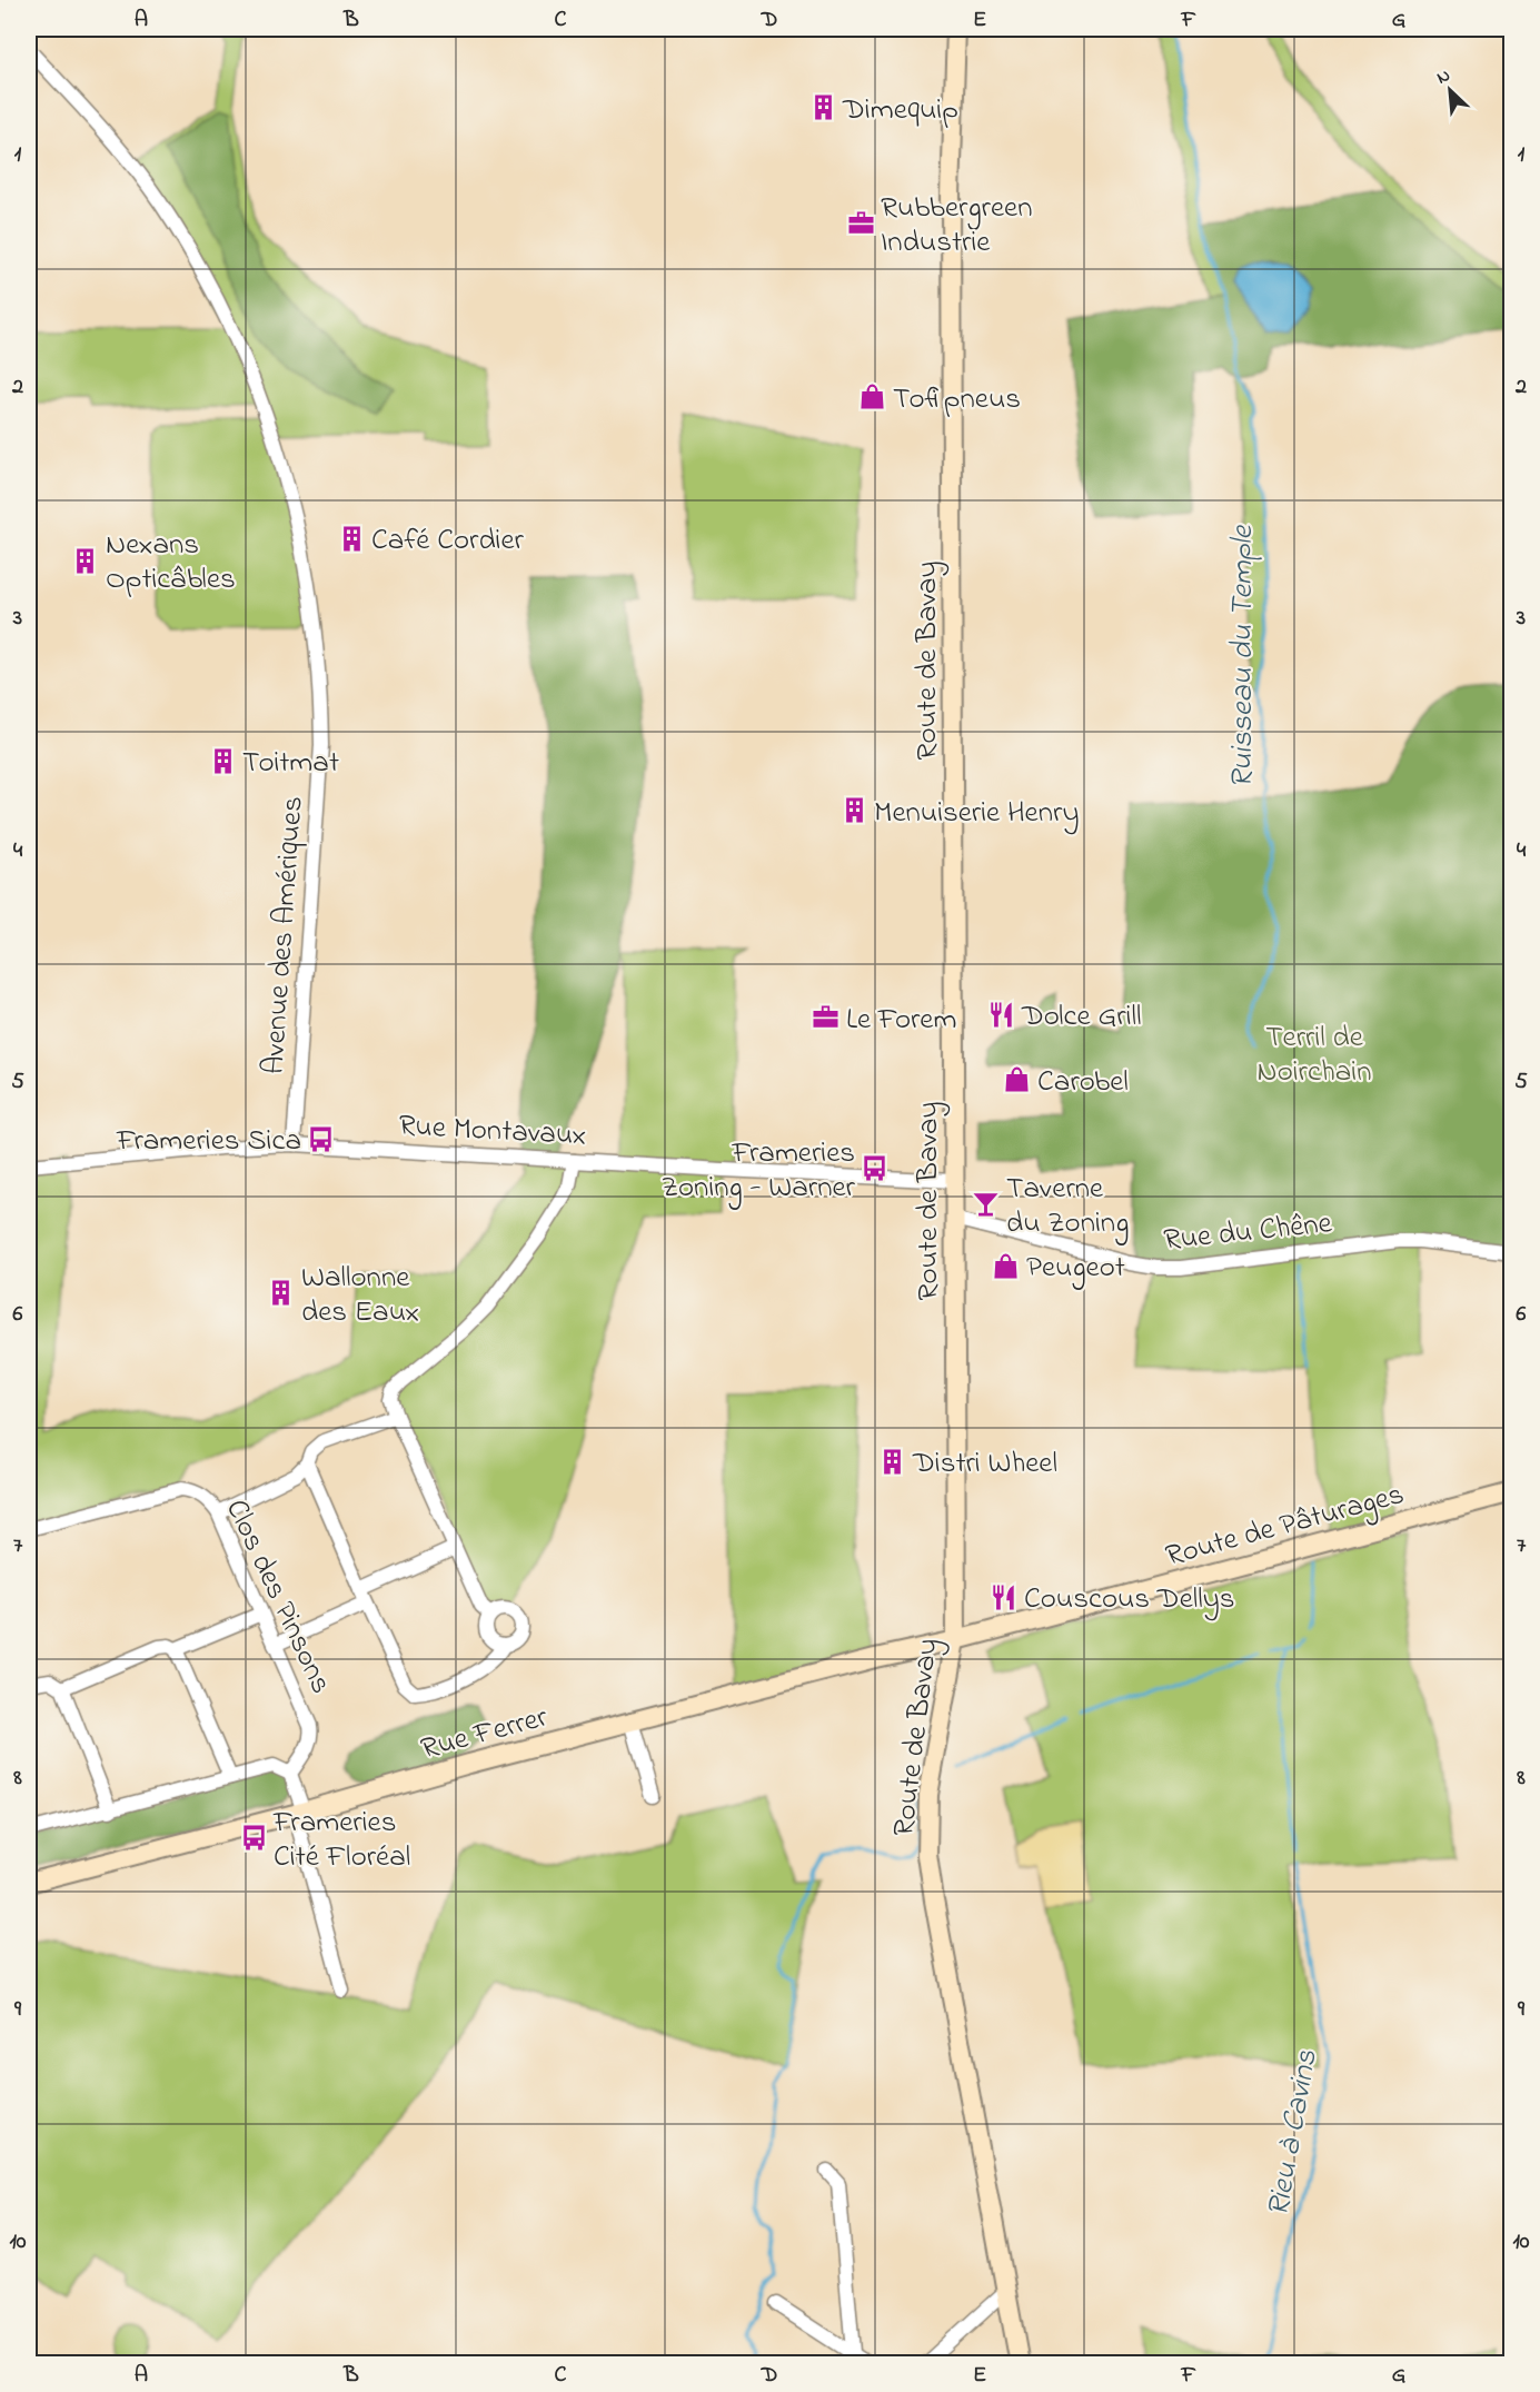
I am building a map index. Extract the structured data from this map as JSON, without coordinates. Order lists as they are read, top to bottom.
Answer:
{
  "streets": {
    "main road": ["Route de Bavay", "Route de Pâturages", "Rue Ferrer"],
    "street": [
      "Avenue des Amériques",
      "Rue Montavaux",
      "Rue du Chêne",
      "Clos des Pinsons"
    ]
  },
  "crossings": [
    ["Route de Bavay", "Rue Montavaux"],
    ["Route de Bavay", "Rue du Chêne"],
    ["Route de Bavay", "Route de Pâturages"],
    ["Route de Bavay", "Rue Ferrer"],
    ["Avenue des Amériques", "Rue Montavaux"],
    ["Route de Pâturages", "Rue Ferrer"]
  ],
  "water": ["Ruisseau du Temple", "Rieu à Cavins"],
  "parks": ["Terril de Noirchain"],
  "places": {
    "building": [
      "Dimequip",
      "Café Cordier",
      "Nexans Opticâbles",
      "Toitmat",
      "Menuiserie Henry",
      "Wallonne des Eaux",
      "Distri Wheel"
    ],
    "office": ["Rubbergreen Industrie", "Le Forem"],
    "shop": ["Tofipneus", "Carobel", "Peugeot"],
    "restaurant": ["Dolce Grill", "Couscous Dellys"],
    "bus stop": ["Frameries Sica", "Frameries Zoning - Warner", "Frameries Cité Floréal"],
    "bar": ["Taverne du Zoning"]
  },
  "north": "top left",
  "grid": {
    "columns": [
      "A",
      "B",
      "C",
      "D",
      "E",
      "F",
      "G"
    ],
    "rows": [
      "1",
      "2",
      "3",
      "4",
      "5",
      "6",
      "7",
      "8",
      "9",
      "10"
    ]
  }
}
